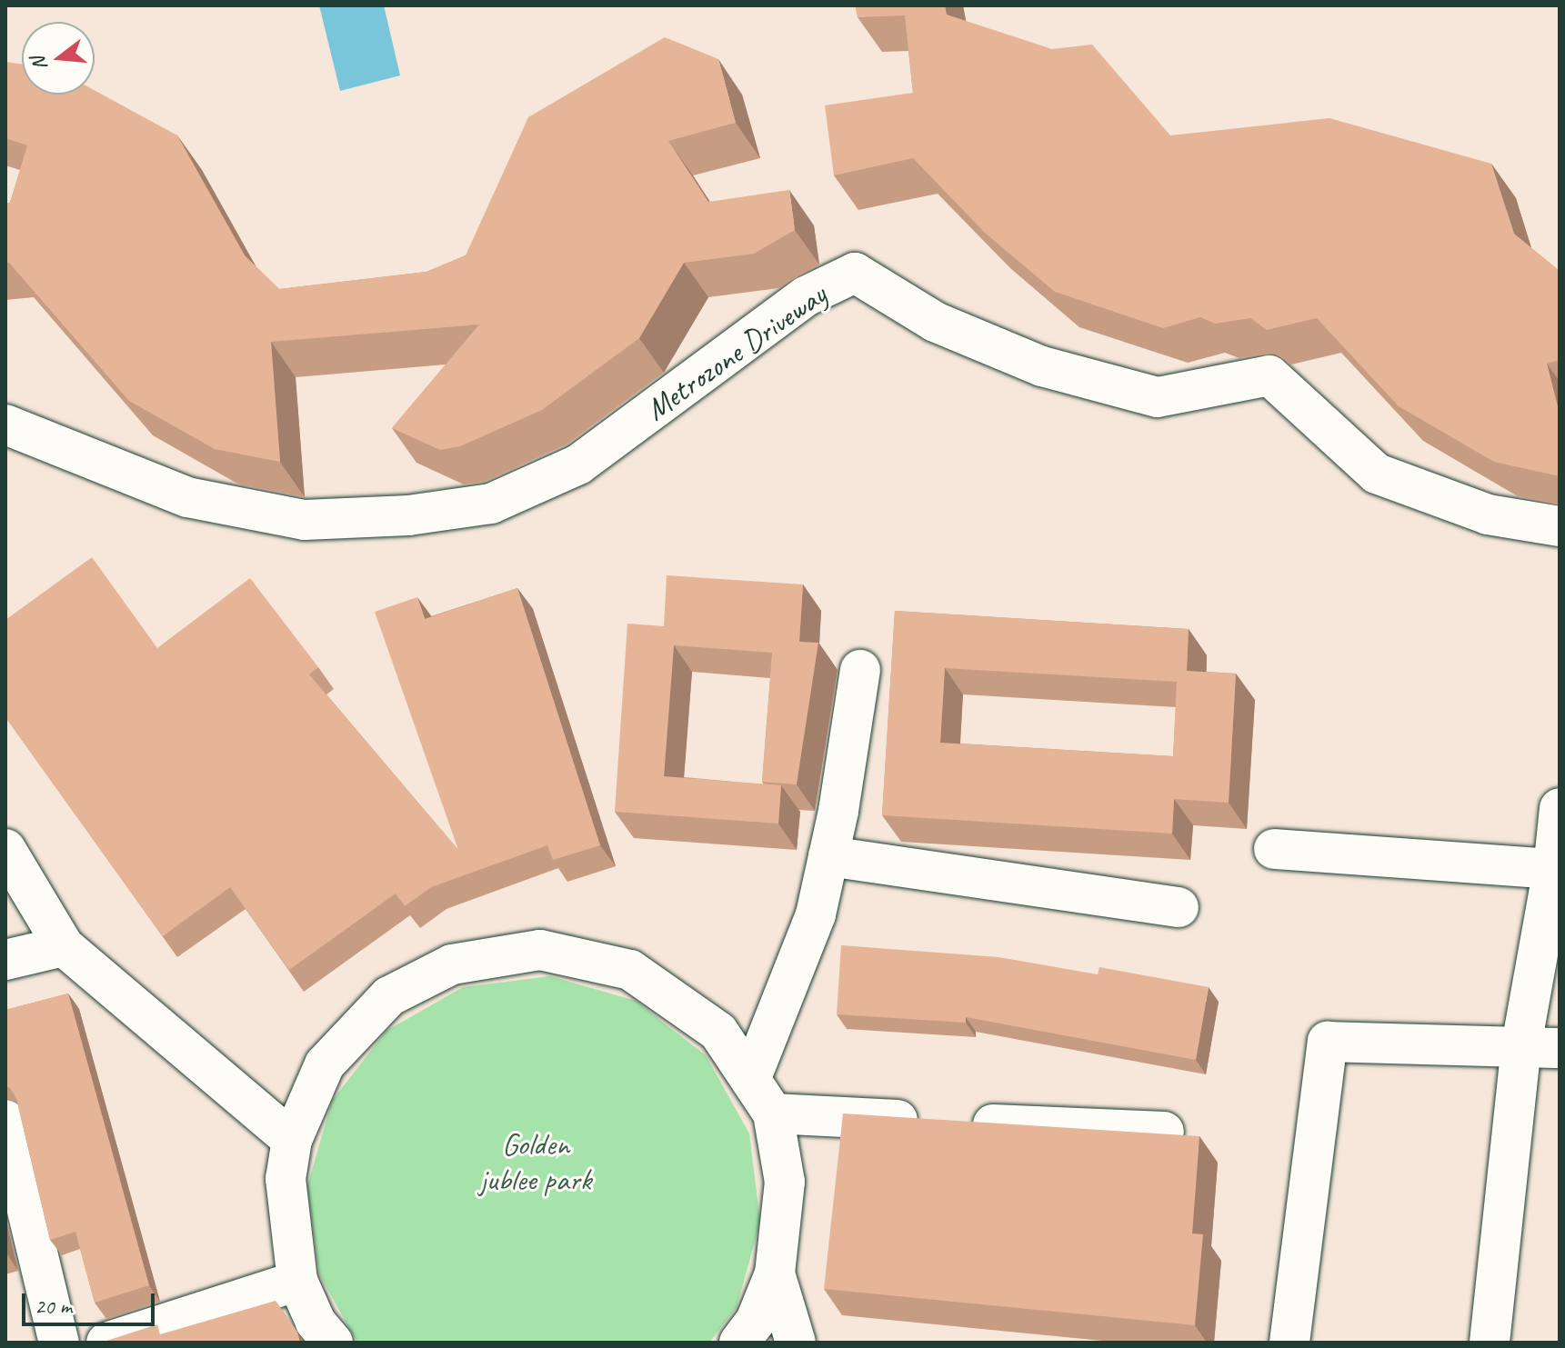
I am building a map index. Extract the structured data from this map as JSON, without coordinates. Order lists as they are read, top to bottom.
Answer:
{
  "streets": {
    "street": ["Metrozone Driveway"]
  },
  "parks": ["Golden jublee park"],
  "scale_bar": "20 m",
  "north": "left"
}
